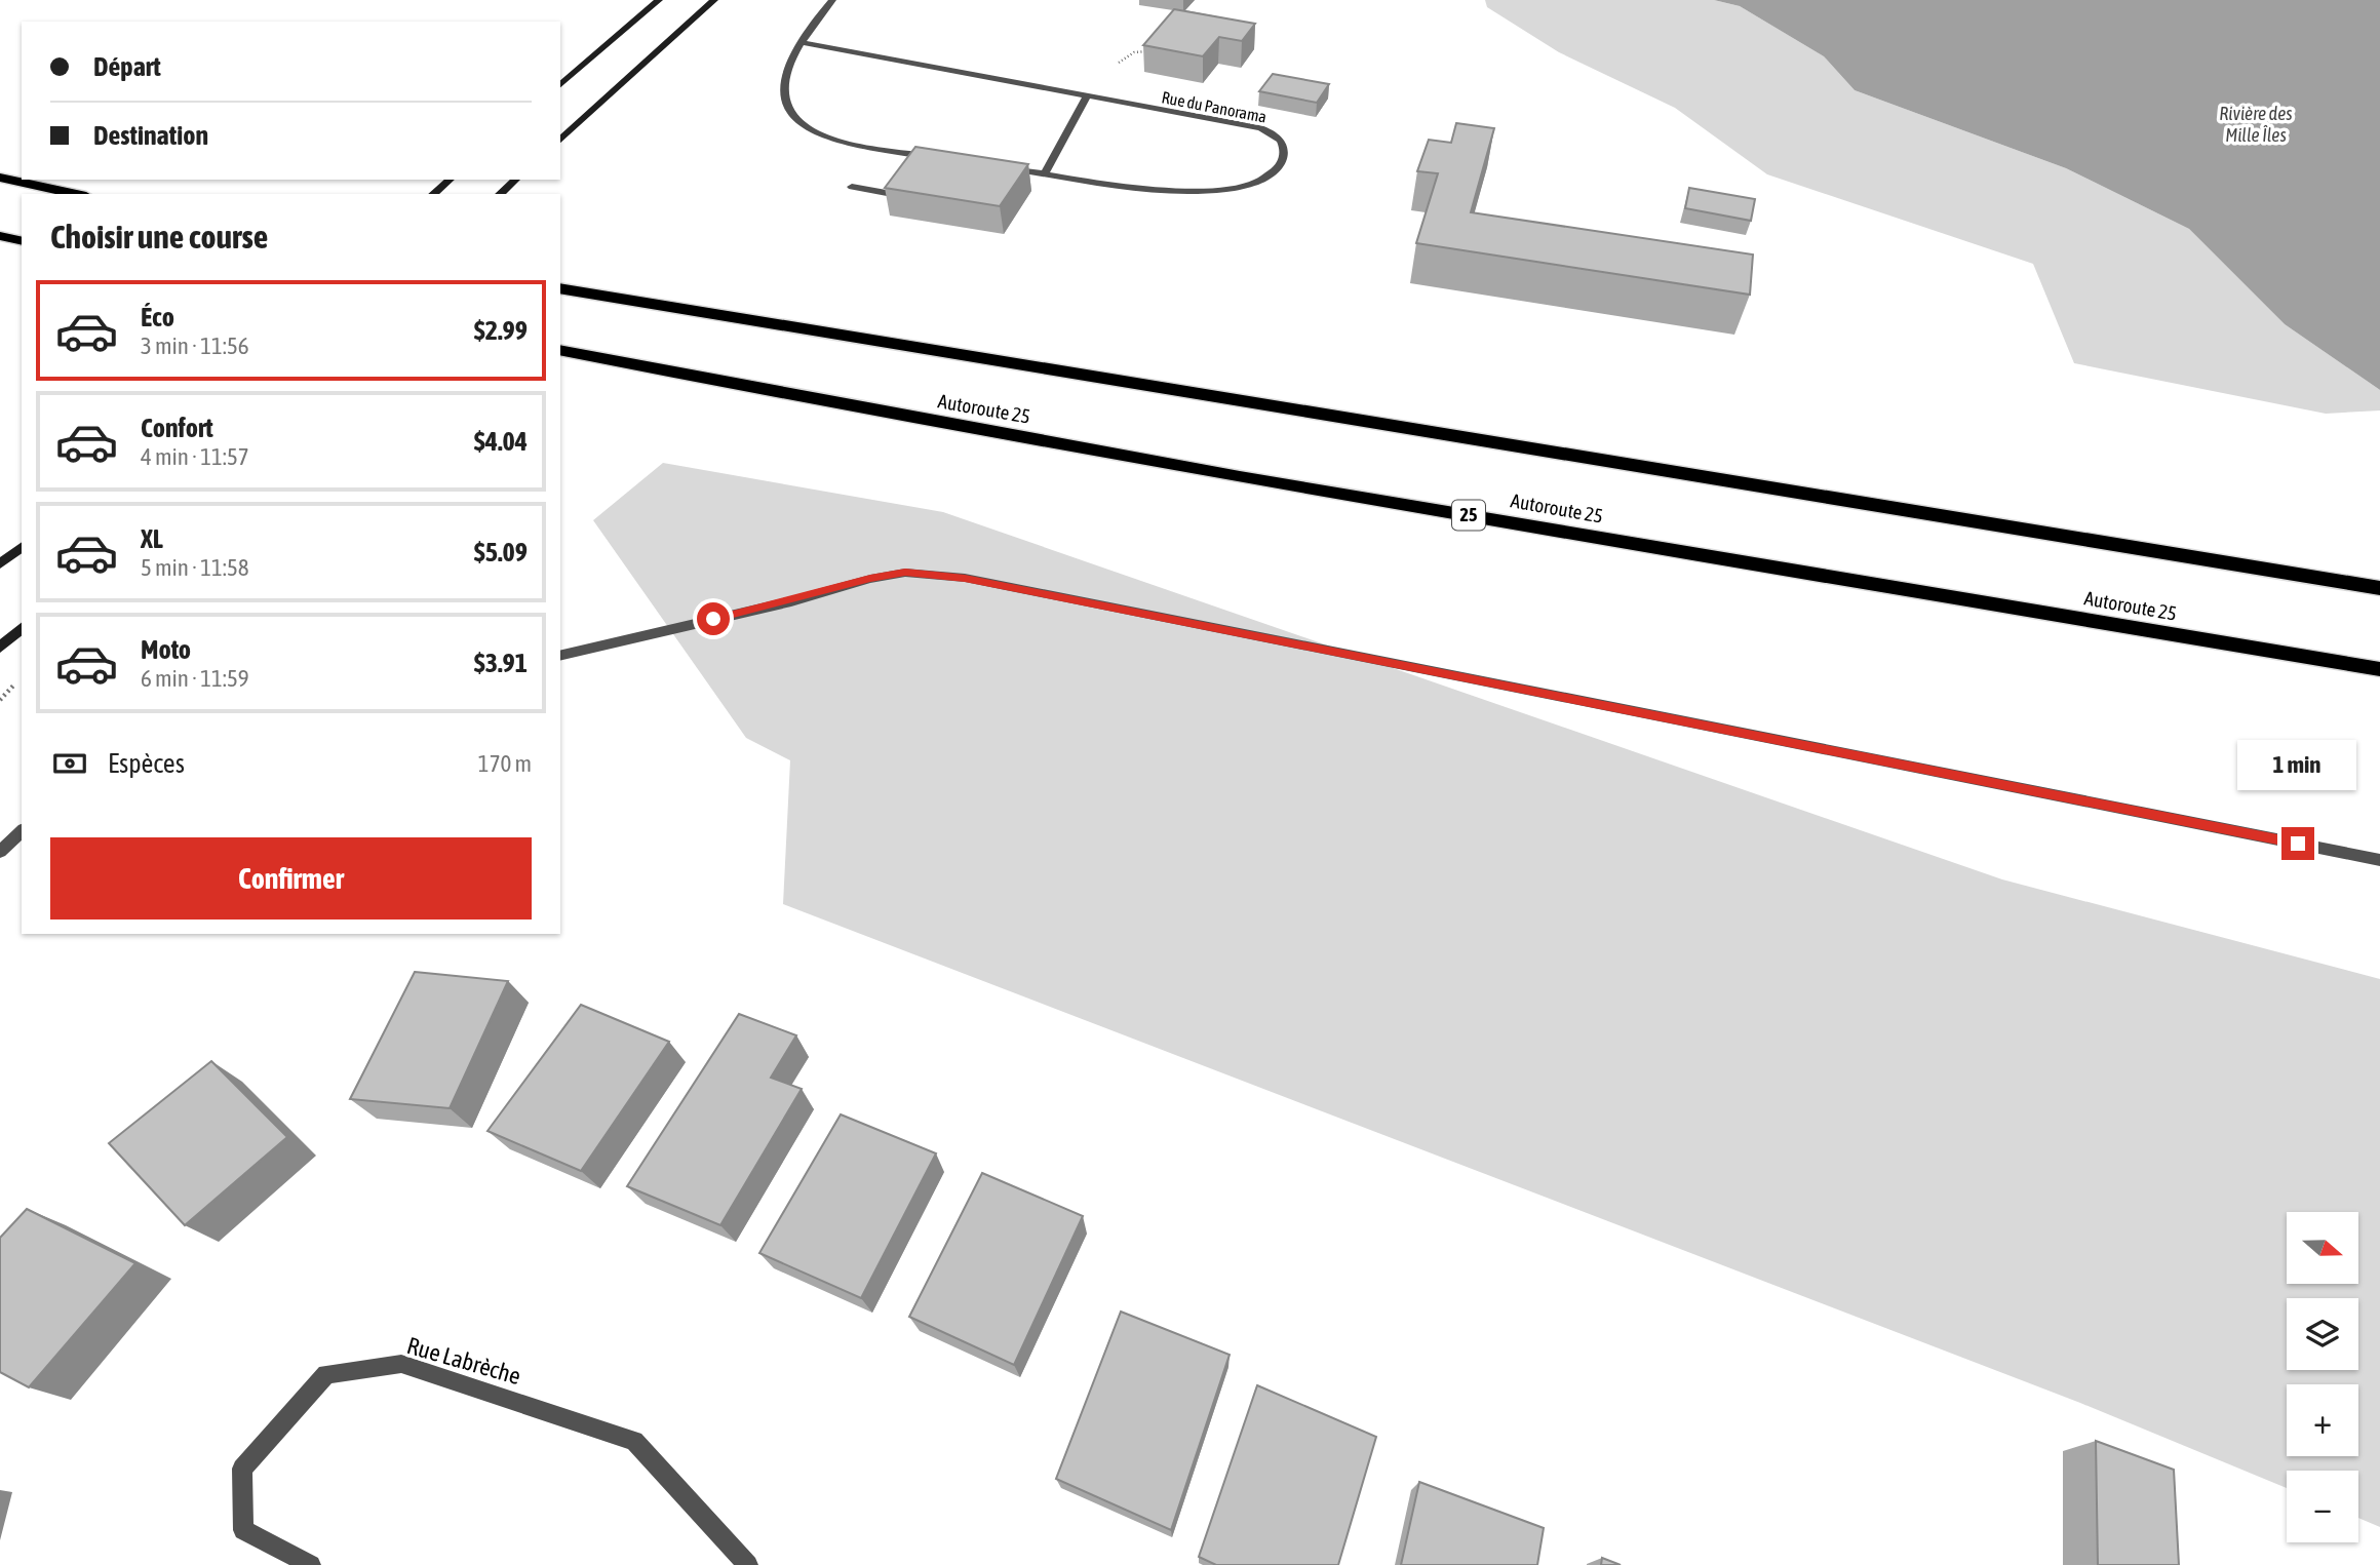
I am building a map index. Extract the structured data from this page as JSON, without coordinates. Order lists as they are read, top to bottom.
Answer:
{
  "streets": {
    "highway": ["Autoroute 25", "25"],
    "street": ["Rue du Panorama", "Rue Labrèche"]
  },
  "water": ["Rivière des Mille Îles"],
  "north": "right",
  "page": {
    "banner": ["Départ", "Destination"],
    "heading": "Choisir une course",
    "list": [
      {
        "name": "Éco",
        "note": "3 min · 11:56",
        "value": "$2.99"
      },
      {
        "name": "Confort",
        "note": "4 min · 11:57",
        "value": "$4.04"
      },
      {
        "name": "XL",
        "note": "5 min · 11:58",
        "value": "$5.09"
      },
      {
        "name": "Moto",
        "note": "6 min · 11:59",
        "value": "$3.91"
      }
    ],
    "pay": ["Espèces", "170 m"],
    "bubble": "1 min",
    "buttons": "Confirmer",
    "map_buttons": ["+", "−"]
  }
}
